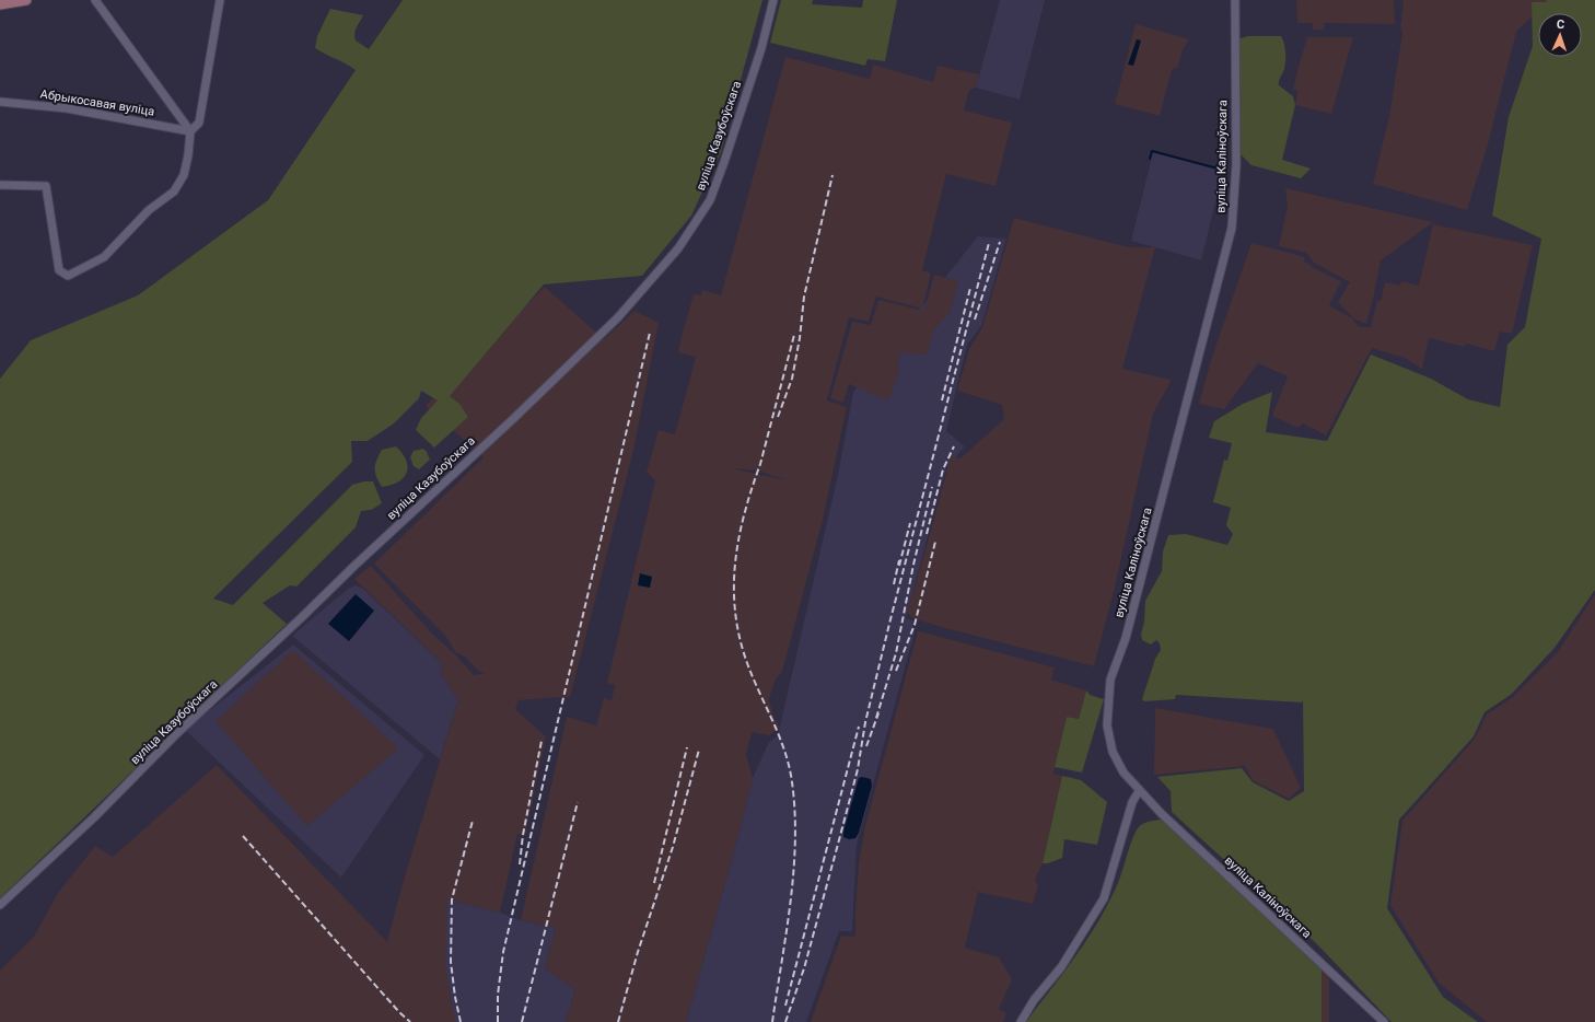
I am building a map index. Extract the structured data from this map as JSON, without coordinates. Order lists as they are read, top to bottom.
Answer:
{
  "streets": {
    "street": ["Абрыкосавая вуліца", "вуліца Казубоўскага", "вуліца Каліноўскага"]
  },
  "north": "top"
}
